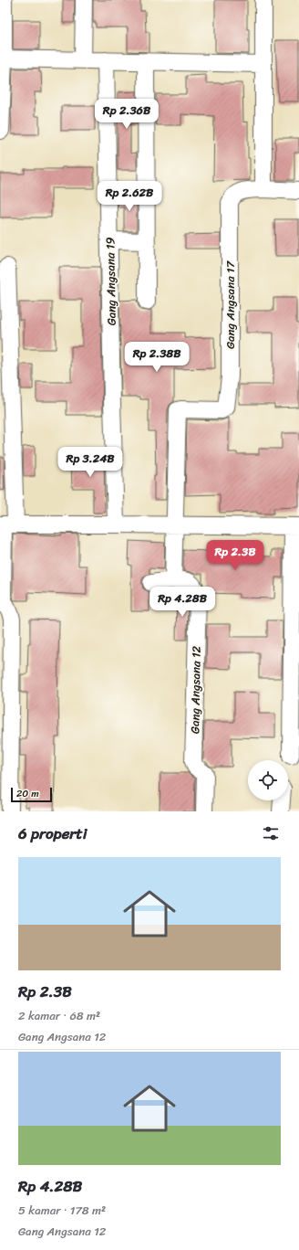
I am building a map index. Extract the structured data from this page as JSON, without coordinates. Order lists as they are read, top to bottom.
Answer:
{
  "streets": {
    "street": ["Gang Angsana 19", "Gang Angsana 17", "Gang Angsana 12"]
  },
  "scale_bar": "20 m",
  "page": {
    "price": [
      "Rp 2.36B",
      "Rp 2.62B",
      "Rp 2.38B",
      "Rp 3.24B",
      "Rp 2.3B",
      "Rp 4.28B"
    ],
    "scale": "20 m",
    "heading": "6 properti",
    "list": [
      {
        "name": "Rp 2.3B",
        "note": "2 kamar · 68 m² · Gang Angsana 12"
      },
      {
        "name": "Rp 4.28B",
        "note": "5 kamar · 178 m² · Gang Angsana 12"
      }
    ]
  }
}
